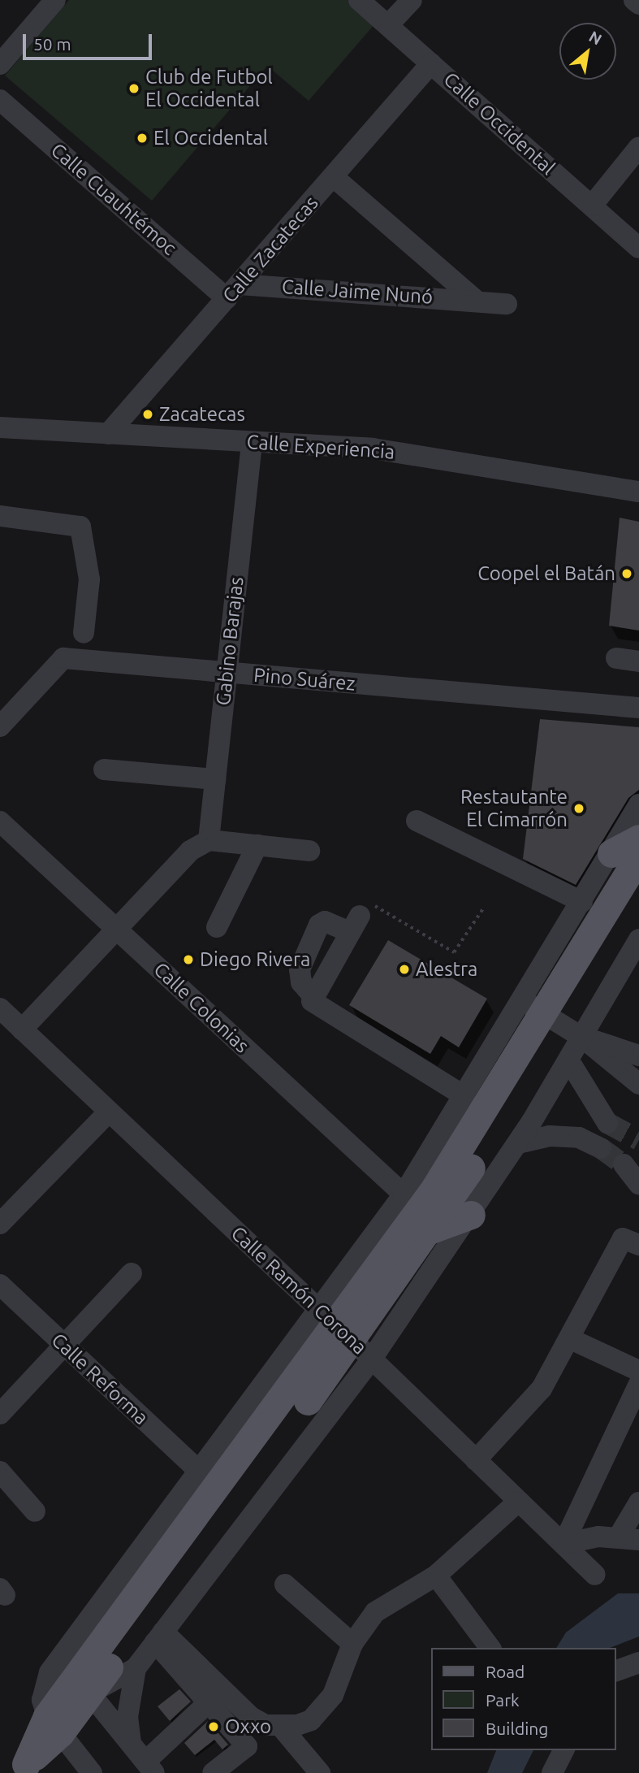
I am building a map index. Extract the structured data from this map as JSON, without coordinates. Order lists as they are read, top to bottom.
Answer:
{
  "streets": {
    "street": [
      "Calle Occidental",
      "Calle Cuauhtémoc",
      "Calle Zacatecas",
      "Calle Jaime Nunó",
      "Calle Experiencia",
      "Gabino Barajas",
      "Pino Suárez",
      "Calle Colonias",
      "Calle Ramón Corona",
      "Calle Reforma"
    ]
  },
  "crossings": [
    ["Calle Occidental", "Calle Zacatecas"],
    ["Calle Cuauhtémoc", "Calle Zacatecas"],
    ["Calle Cuauhtémoc", "Calle Jaime Nunó"],
    ["Calle Zacatecas", "Calle Jaime Nunó"],
    ["Calle Zacatecas", "Calle Experiencia"],
    ["Calle Experiencia", "Gabino Barajas"],
    ["Gabino Barajas", "Pino Suárez"]
  ],
  "places": [
    "Club de Futbol El Occidental",
    "El Occidental",
    "Zacatecas",
    "Coopel el Batán",
    "Restautante El Cimarrón",
    "Diego Rivera",
    "Alestra",
    "Oxxo"
  ],
  "legend": ["Road", "Park", "Building"],
  "scale_bar": "50 m",
  "north": "top right"
}
